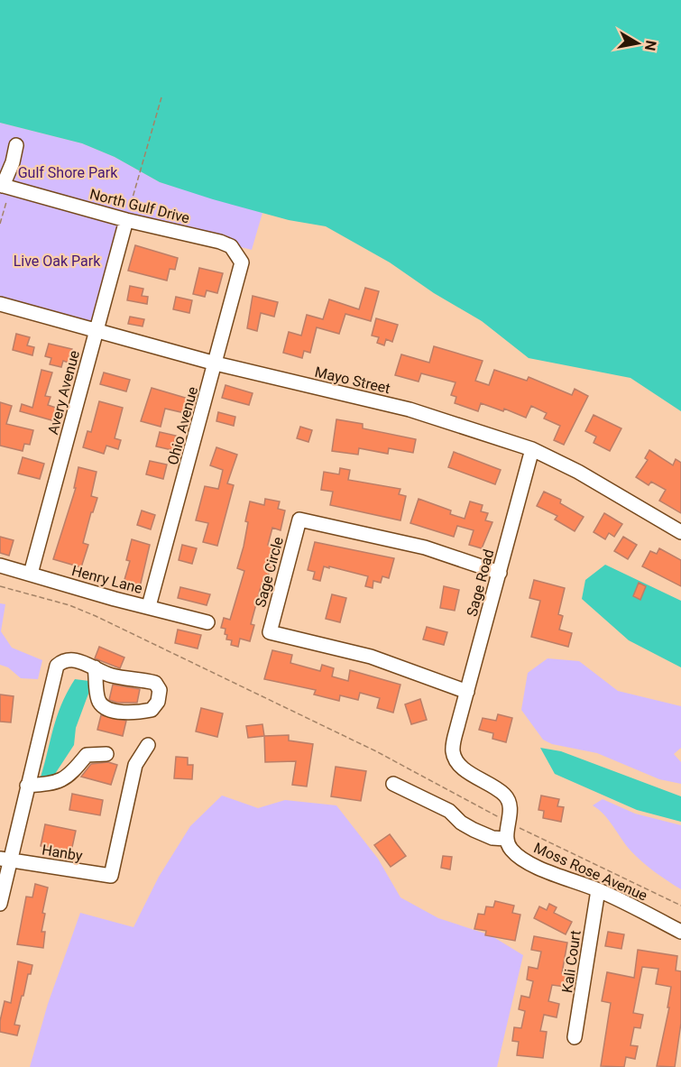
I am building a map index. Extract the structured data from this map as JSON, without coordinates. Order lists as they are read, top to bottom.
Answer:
{
  "streets": {
    "street": [
      "North Gulf Drive",
      "Mayo Street",
      "Avery Avenue",
      "Ohio Avenue",
      "Sage Circle",
      "Henry Lane",
      "Sage Road",
      "Hanby",
      "Moss Rose Avenue",
      "Kali Court"
    ]
  },
  "crossings": [
    ["North Gulf Drive", "Avery Avenue"],
    ["North Gulf Drive", "Ohio Avenue"],
    ["Mayo Street", "Avery Avenue"],
    ["Mayo Street", "Ohio Avenue"],
    ["Mayo Street", "Sage Road"],
    ["Avery Avenue", "Henry Lane"],
    ["Ohio Avenue", "Henry Lane"],
    ["Sage Circle", "Sage Road"],
    ["Moss Rose Avenue", "Kali Court"]
  ],
  "parks": ["Gulf Shore Park", "Live Oak Park"],
  "north": "right"
}
